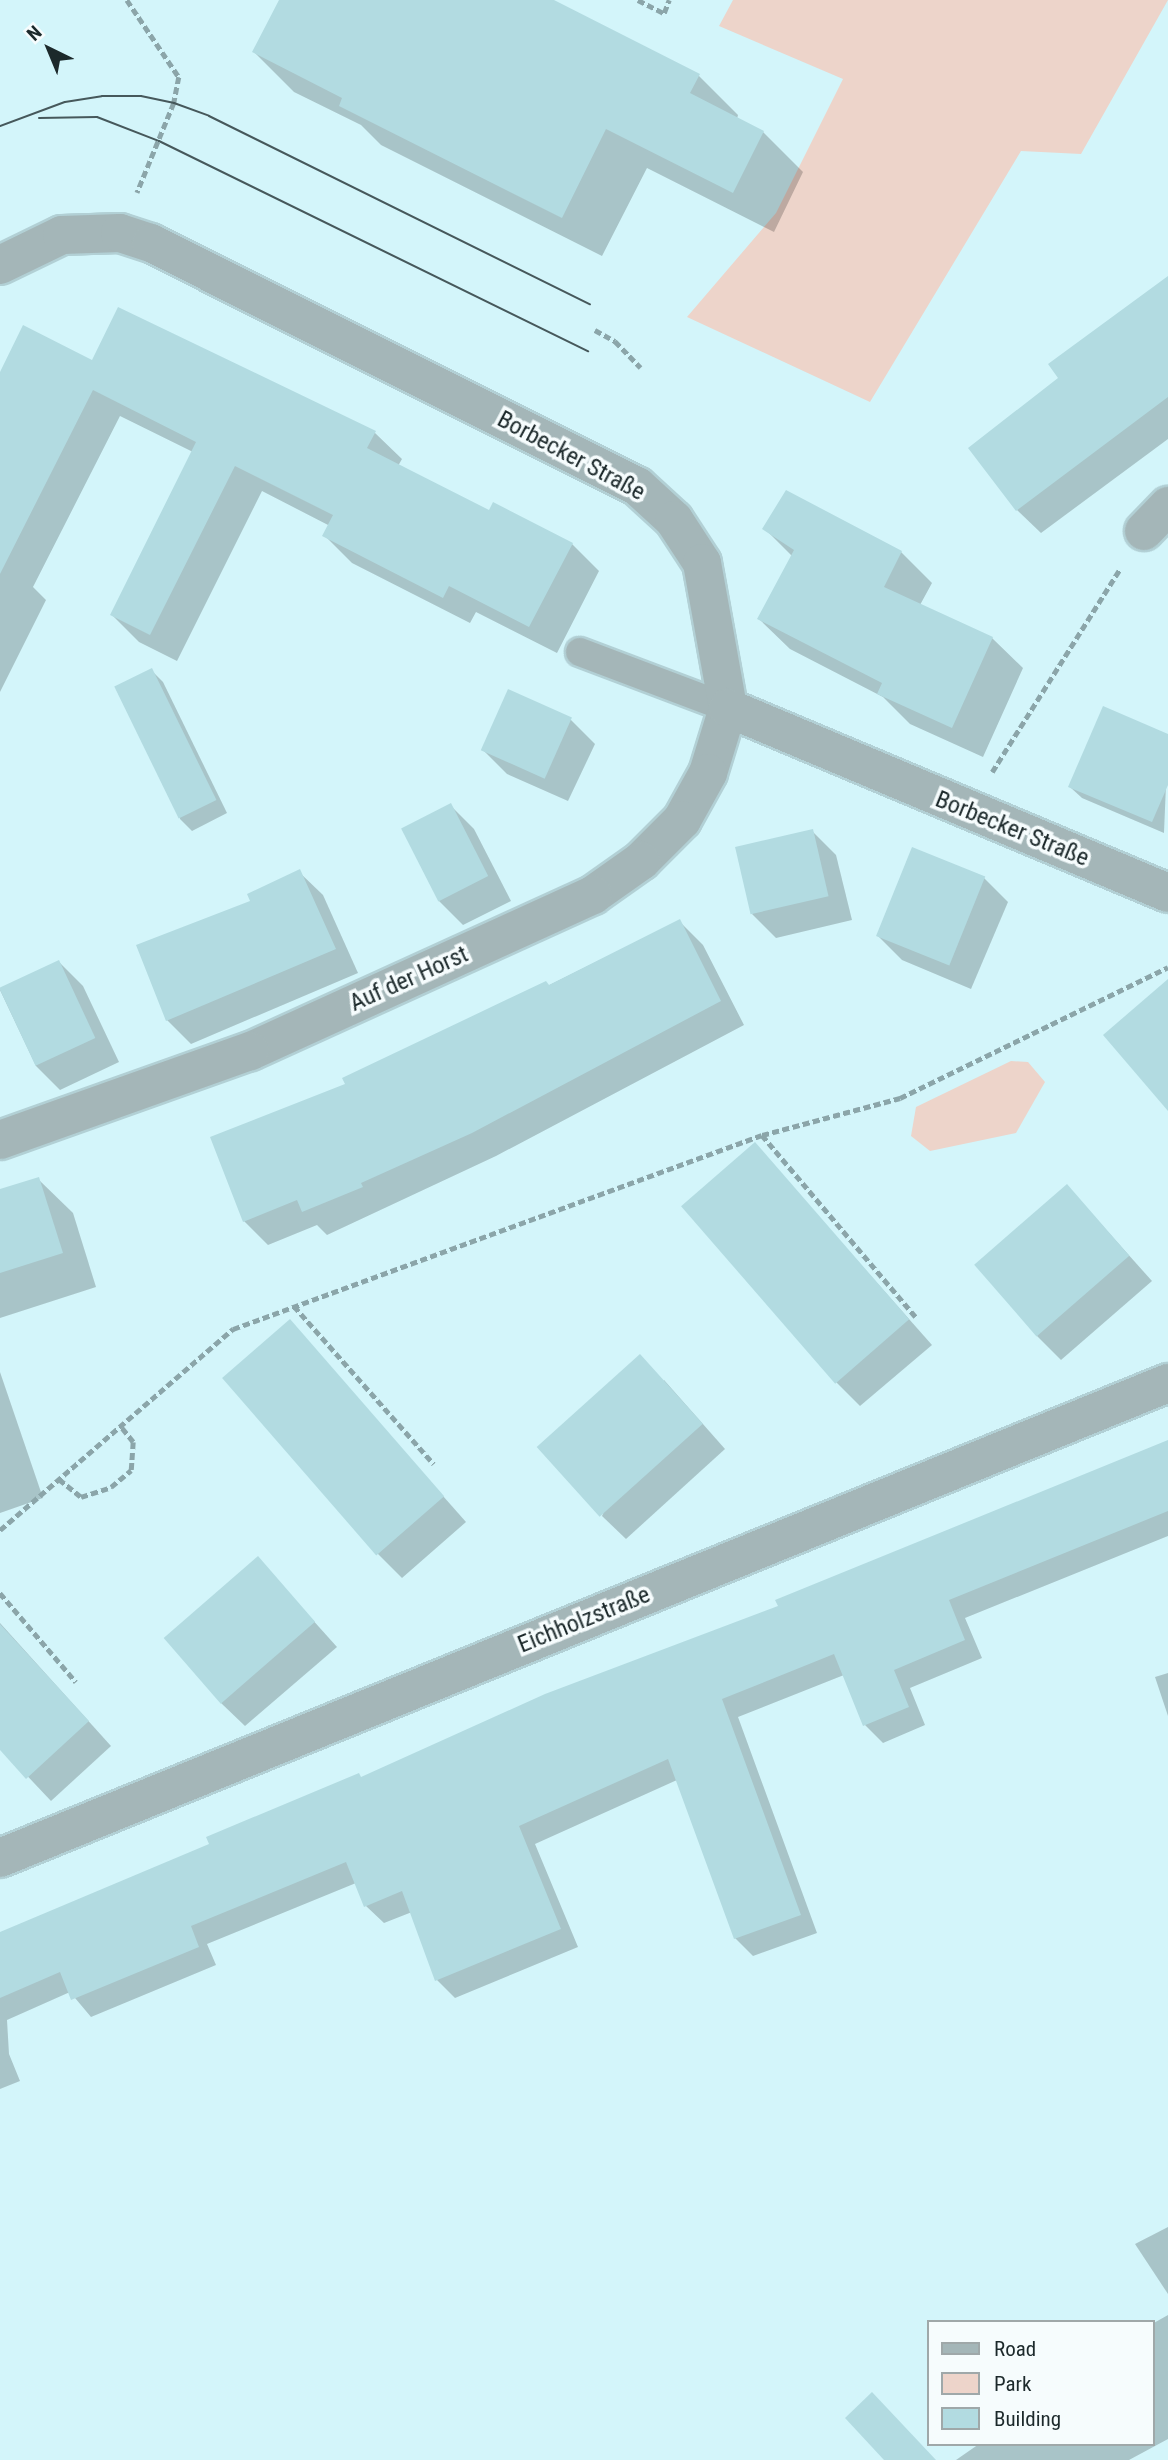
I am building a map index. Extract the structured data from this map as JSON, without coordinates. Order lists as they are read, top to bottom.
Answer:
{
  "streets": {
    "street": ["Borbecker Straße", "Auf der Horst", "Eichholzstraße"]
  },
  "crossings": [
    ["Borbecker Straße", "Auf der Horst"]
  ],
  "legend": ["Road", "Park", "Building"],
  "north": "top left"
}
